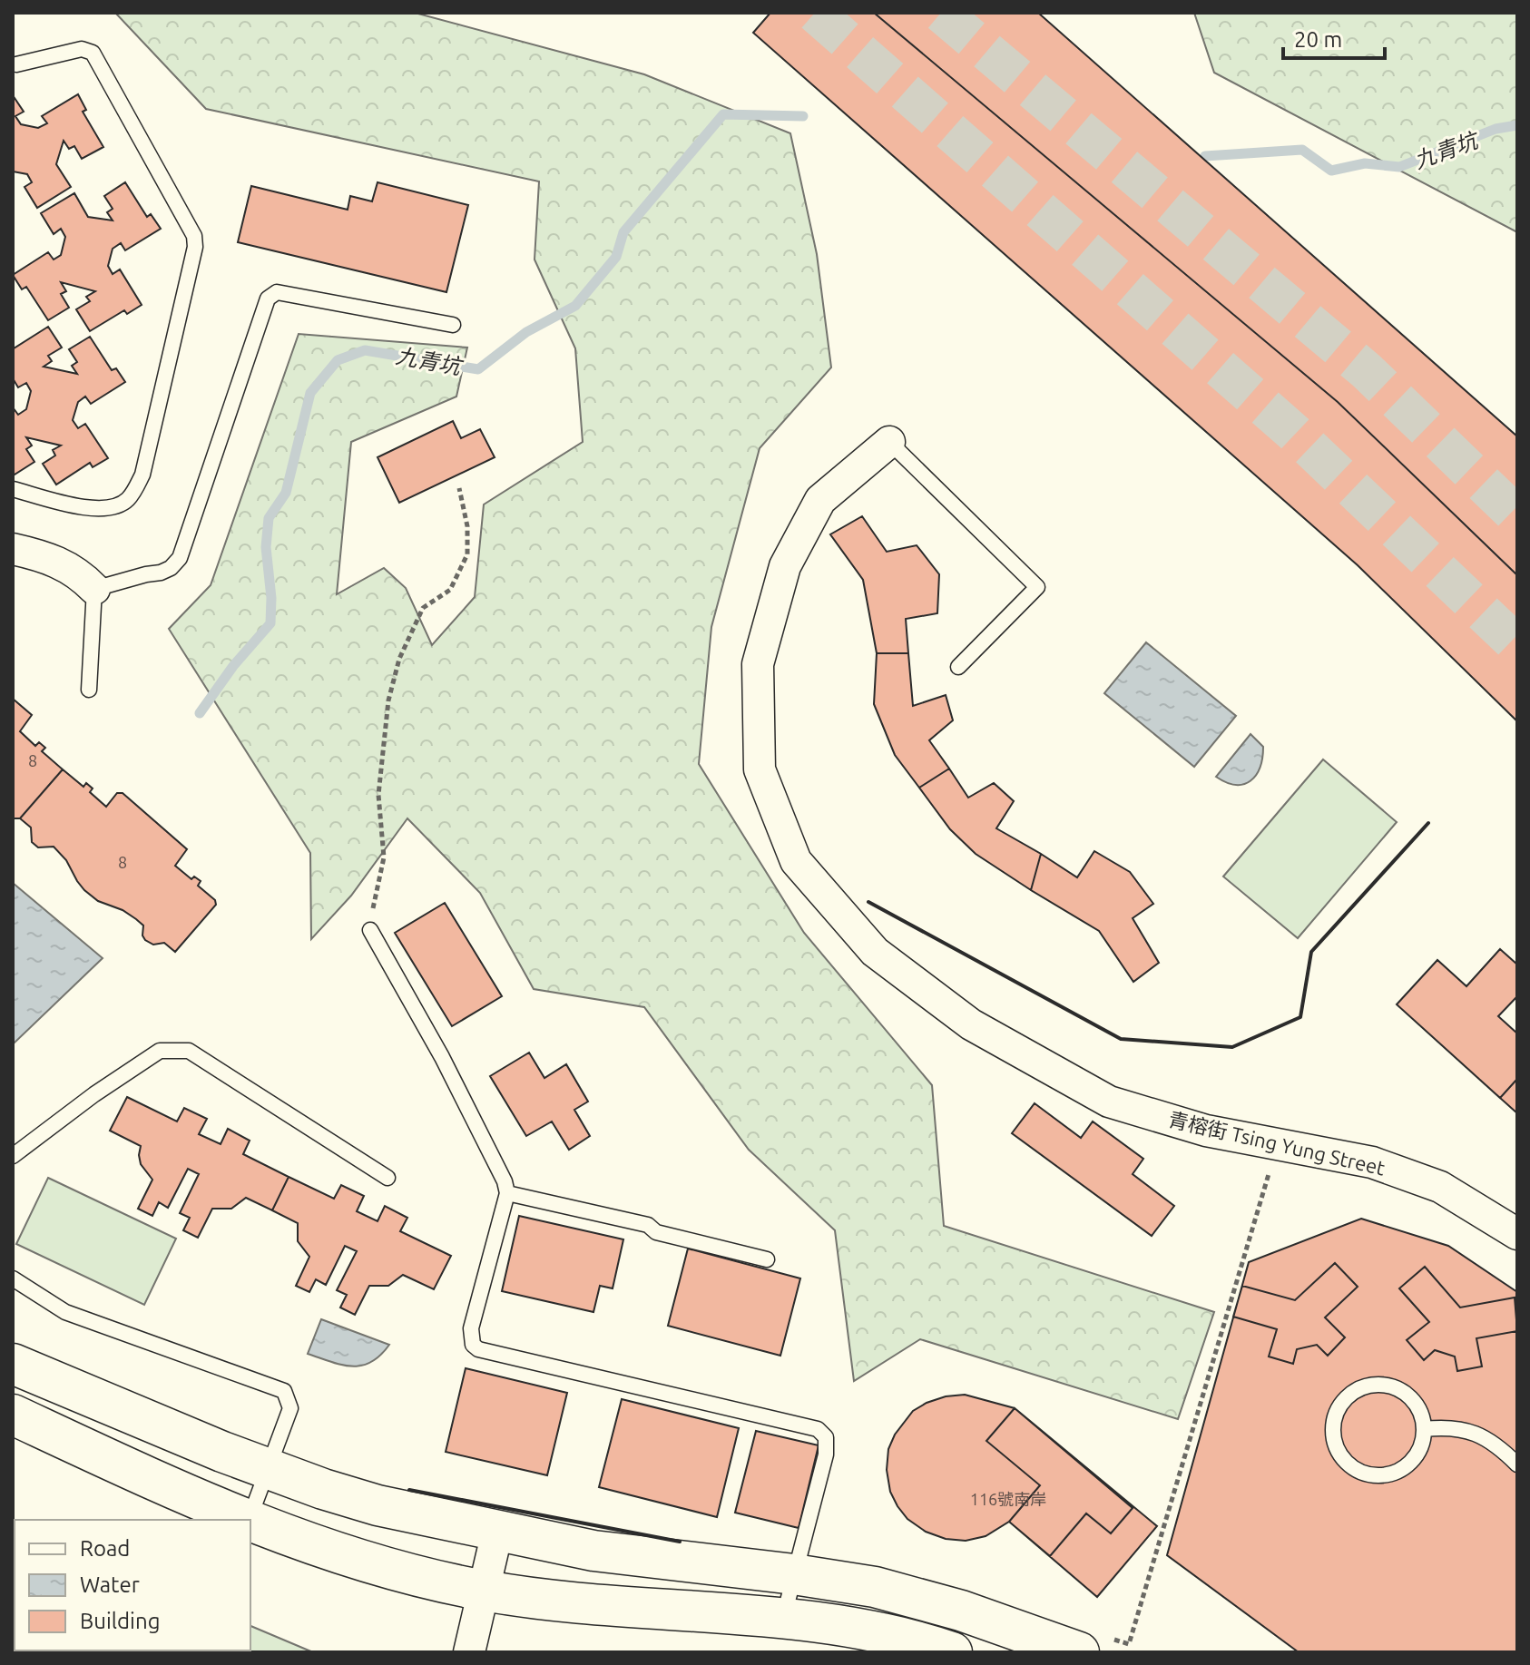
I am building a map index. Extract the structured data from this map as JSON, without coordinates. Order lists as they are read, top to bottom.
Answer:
{
  "streets": {
    "street": ["青榕街 Tsing Yung Street"]
  },
  "water": ["九青坑"],
  "house_numbers": ["8", "8", "116號南岸"],
  "legend": ["Road", "Water", "Building"],
  "scale_bar": "20 m"
}
